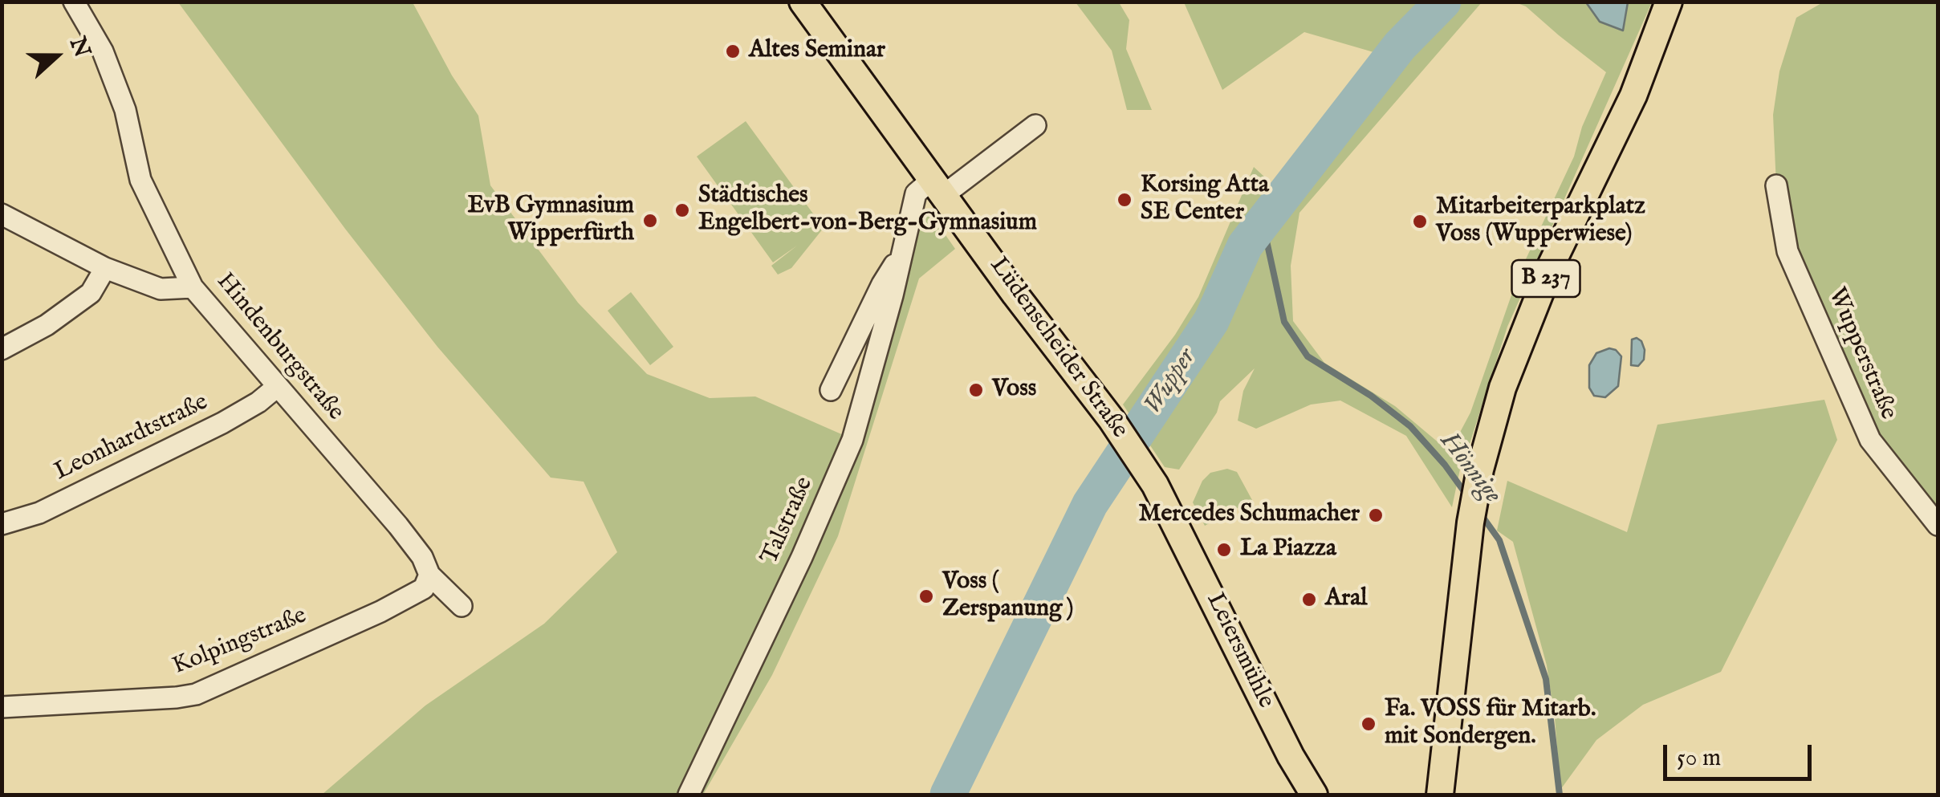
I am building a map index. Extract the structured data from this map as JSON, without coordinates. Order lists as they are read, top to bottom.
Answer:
{
  "streets": {
    "main road": ["B 237", "Lüdenscheider Straße", "Leiersmühle"],
    "street": [
      "Hindenburgstraße",
      "Wupperstraße",
      "Leonhardtstraße",
      "Talstraße",
      "Kolpingstraße"
    ]
  },
  "crossings": [
    ["Hindenburgstraße", "Leonhardtstraße"],
    ["Hindenburgstraße", "Kolpingstraße"],
    ["Lüdenscheider Straße", "Talstraße"],
    ["Lüdenscheider Straße", "Leiersmühle"]
  ],
  "water": ["Wupper", "Hönnige"],
  "places": [
    "Altes Seminar",
    "Korsing Atta SE Center",
    "Städtisches Engelbert-von-Berg-Gymnasium",
    "EvB Gymnasium Wipperfürth",
    "Mitarbeiterparkplatz Voss (Wupperwiese)",
    "Voss",
    "Mercedes Schumacher",
    "La Piazza",
    "Voss ( Zerspanung )",
    "Aral",
    "Fa. VOSS für Mitarb. mit Sondergen."
  ],
  "scale_bar": "50 m",
  "north": "right"
}
